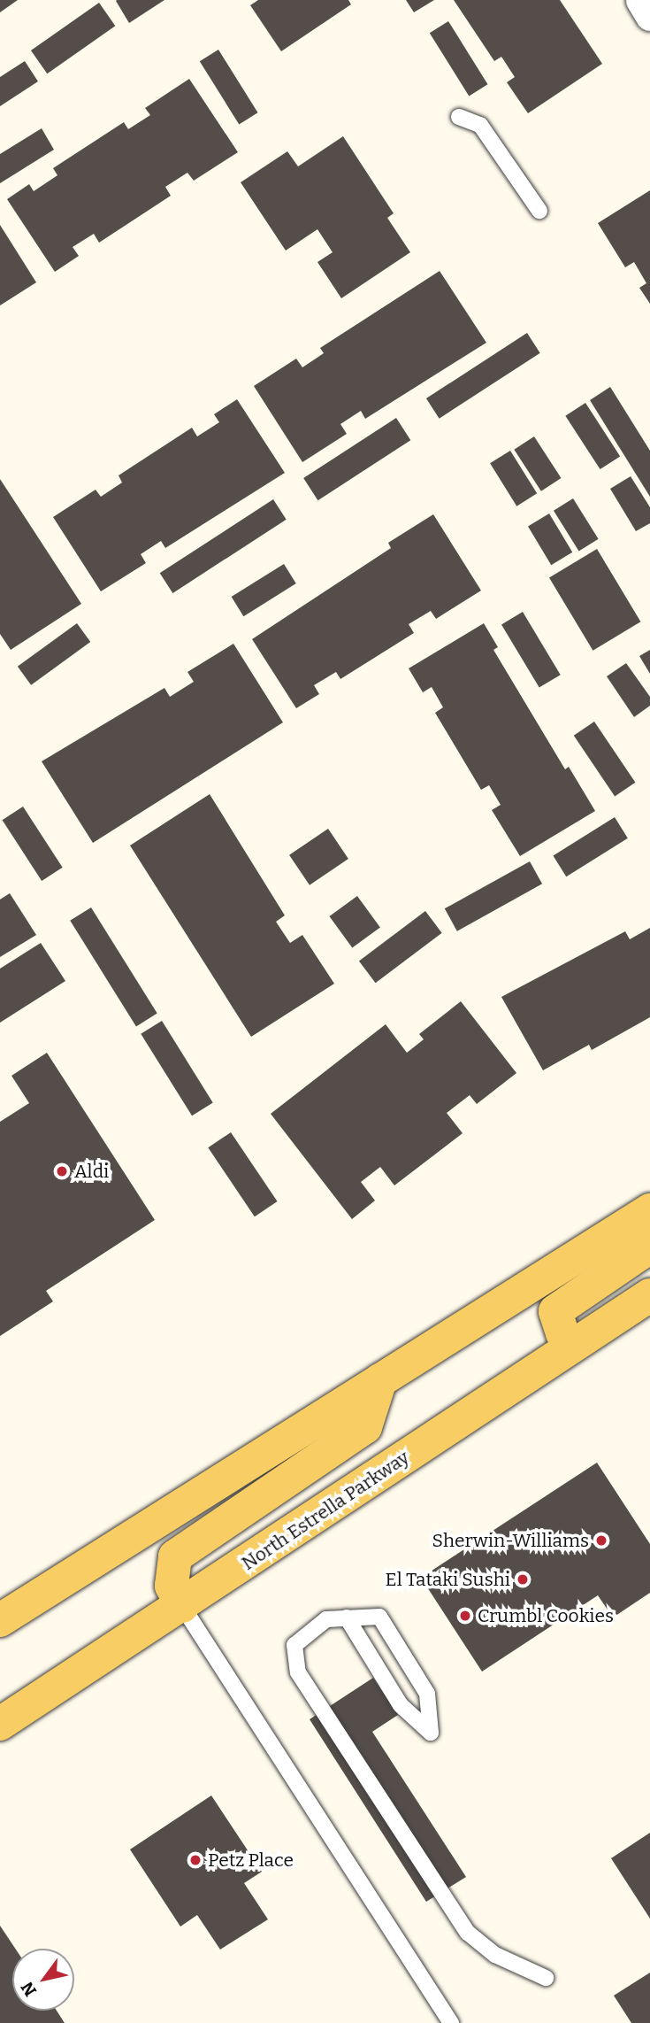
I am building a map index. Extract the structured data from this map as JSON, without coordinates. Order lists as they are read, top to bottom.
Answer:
{
  "streets": {
    "main road": ["North Estrella Parkway"]
  },
  "places": [
    "Aldi",
    "Sherwin-Williams",
    "El Tataki Sushi",
    "Crumbl Cookies",
    "Petz Place"
  ],
  "north": "bottom left"
}
